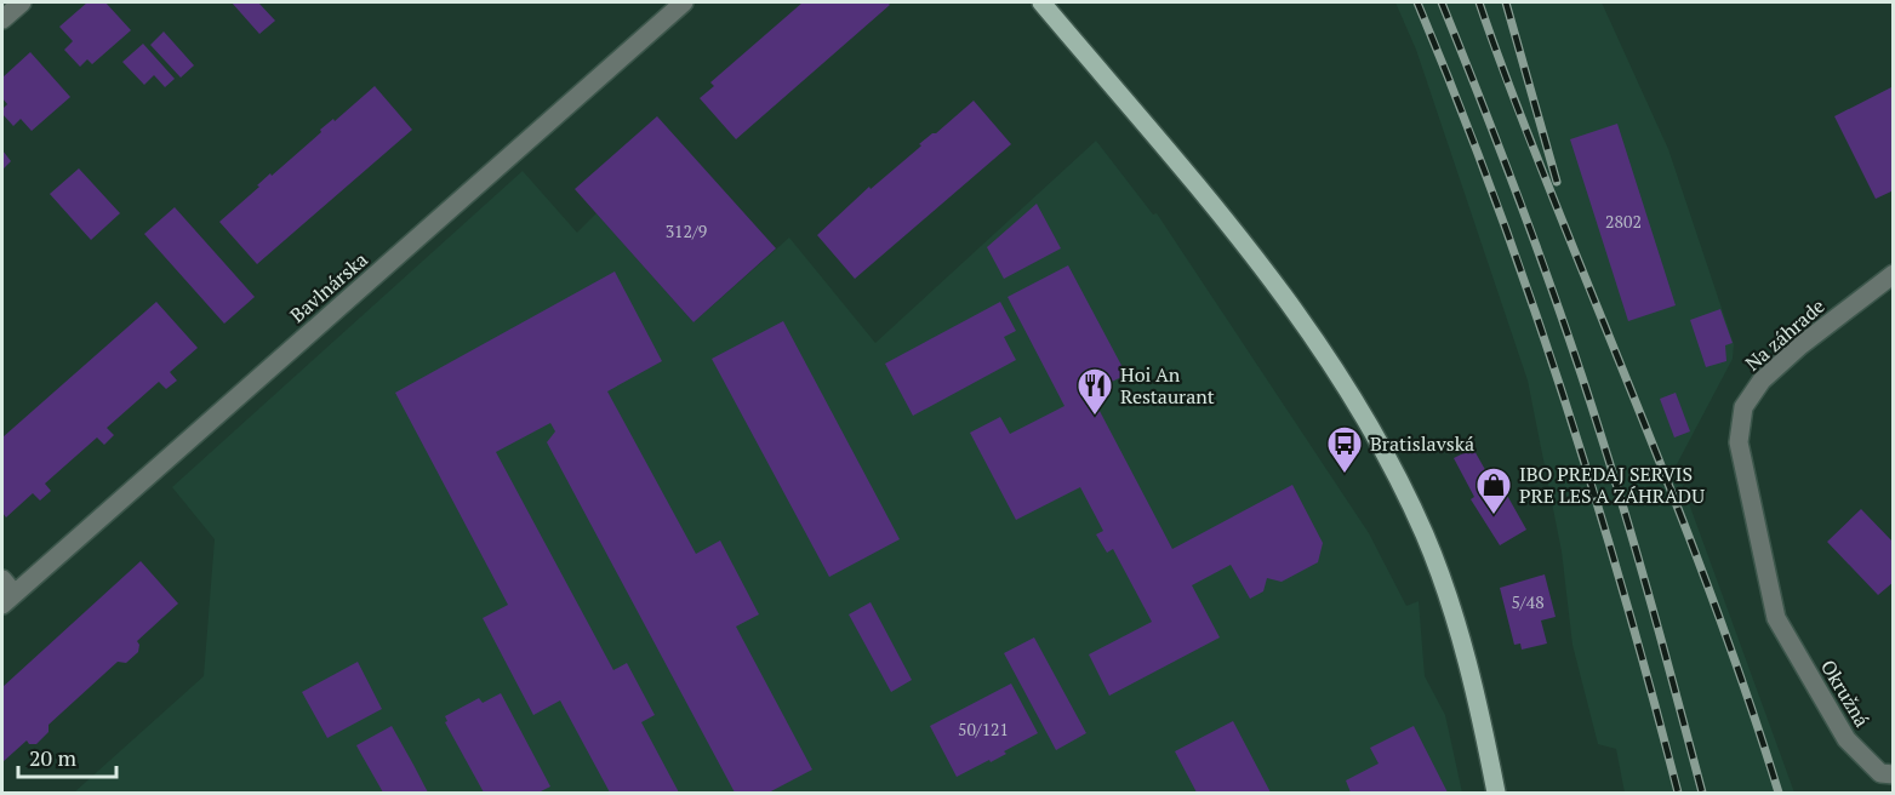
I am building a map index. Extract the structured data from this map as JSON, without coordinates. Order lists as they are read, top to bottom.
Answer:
{
  "streets": {
    "street": ["Bavlnárska", "Na záhrade", "Okružná"]
  },
  "crossings": [
    ["Na záhrade", "Okružná"]
  ],
  "places": {
    "restaurant": ["Hoi An Restaurant"],
    "bus stop": ["Bratislavská"],
    "shop": ["IBO PREDAJ SERVIS PRE LES A ZÁHRADU"]
  },
  "house_numbers": [
    "2802",
    "312/9",
    "5/48",
    "50/121"
  ],
  "scale_bar": "20 m"
}
